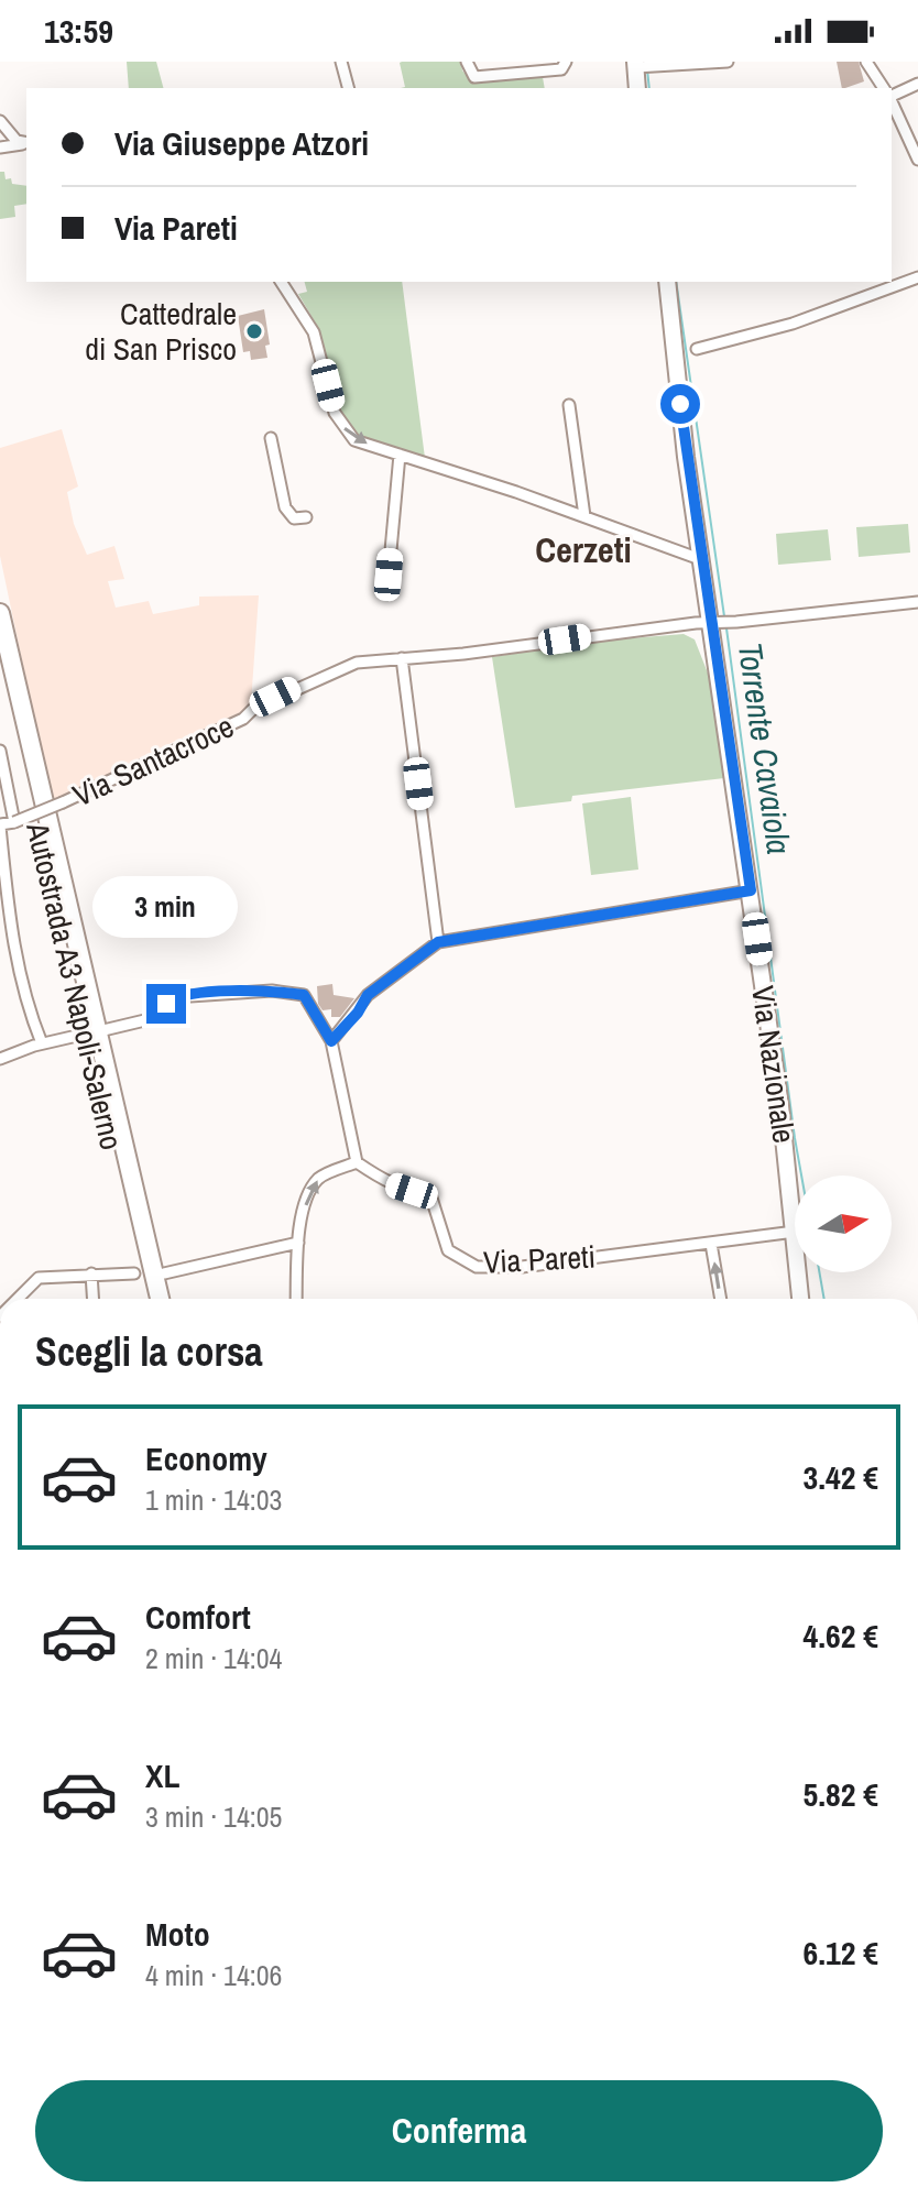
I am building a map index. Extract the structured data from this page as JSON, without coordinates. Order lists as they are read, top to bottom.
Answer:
{
  "streets": {
    "highway": ["Autostrada A3 Napoli-Salerno"],
    "main road": ["Via Nazionale"],
    "street": ["Via Santacroce", "Via Pareti"]
  },
  "crossings": [
    ["Via Santacroce", "Via Nazionale"],
    ["Via Nazionale", "Via Pareti"]
  ],
  "districts": ["Cerzeti"],
  "water": ["Torrente Cavaiola"],
  "places": ["Cattedrale di San Prisco"],
  "north": "right",
  "page": {
    "status": "13:59",
    "banner": ["Via Giuseppe Atzori", "Via Pareti"],
    "bubble": "3 min",
    "heading": "Scegli la corsa",
    "list": [
      {
        "name": "Economy",
        "note": "1 min · 14:03",
        "value": "3.42 €"
      },
      {
        "name": "Comfort",
        "note": "2 min · 14:04",
        "value": "4.62 €"
      },
      {
        "name": "XL",
        "note": "3 min · 14:05",
        "value": "5.82 €"
      },
      {
        "name": "Moto",
        "note": "4 min · 14:06",
        "value": "6.12 €"
      }
    ],
    "buttons": "Conferma"
  }
}
